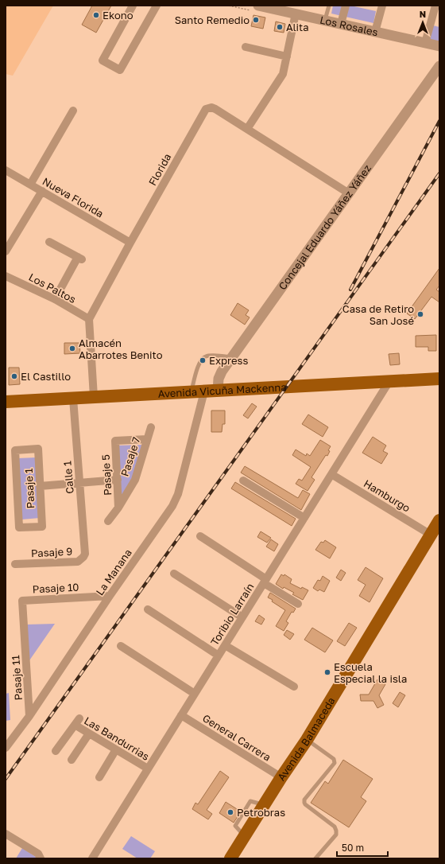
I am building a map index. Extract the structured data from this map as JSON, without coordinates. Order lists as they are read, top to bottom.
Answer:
{
  "streets": {
    "main road": ["Avenida Vicuña Mackenna", "Avenida Balmaceda"],
    "street": [
      "Los Rosales",
      "Florida",
      "Nueva Florida",
      "Concejal Eduardo Yáñez Yáñez",
      "Los Paltos",
      "Pasaje 7",
      "Pasaje 5",
      "Calle 1",
      "Pasaje 1",
      "Hamburgo",
      "Pasaje 9",
      "La Manana",
      "Pasaje 10",
      "Toribio Larraín",
      "Pasaje 11",
      "General Carrera",
      "Las Bandurrias"
    ]
  },
  "crossings": [
    ["Florida", "Nueva Florida"],
    ["Florida", "Concejal Eduardo Yáñez Yáñez"],
    ["Florida", "Los Paltos"],
    ["Concejal Eduardo Yáñez Yáñez", "Avenida Vicuña Mackenna"],
    ["Avenida Vicuña Mackenna", "Calle 1"],
    ["Avenida Vicuña Mackenna", "La Manana"],
    ["Avenida Vicuña Mackenna", "Toribio Larraín"],
    ["Pasaje 7", "Pasaje 5"],
    ["Calle 1", "Pasaje 9"],
    ["Hamburgo", "Toribio Larraín"],
    ["Hamburgo", "Avenida Balmaceda"],
    ["La Manana", "Pasaje 10"],
    ["La Manana", "Pasaje 11"],
    ["Pasaje 10", "Pasaje 11"],
    ["Toribio Larraín", "General Carrera"],
    ["Toribio Larraín", "Las Bandurrias"],
    ["General Carrera", "Avenida Balmaceda"]
  ],
  "places": [
    "Ekono",
    "Santo Remedio",
    "Alita",
    "Casa de Retiro San José",
    "Almacén Abarrotes Benito",
    "Express",
    "El Castillo",
    "Escuela Especial la isla",
    "Petrobras"
  ],
  "scale_bar": "50 m",
  "north": "top"
}
